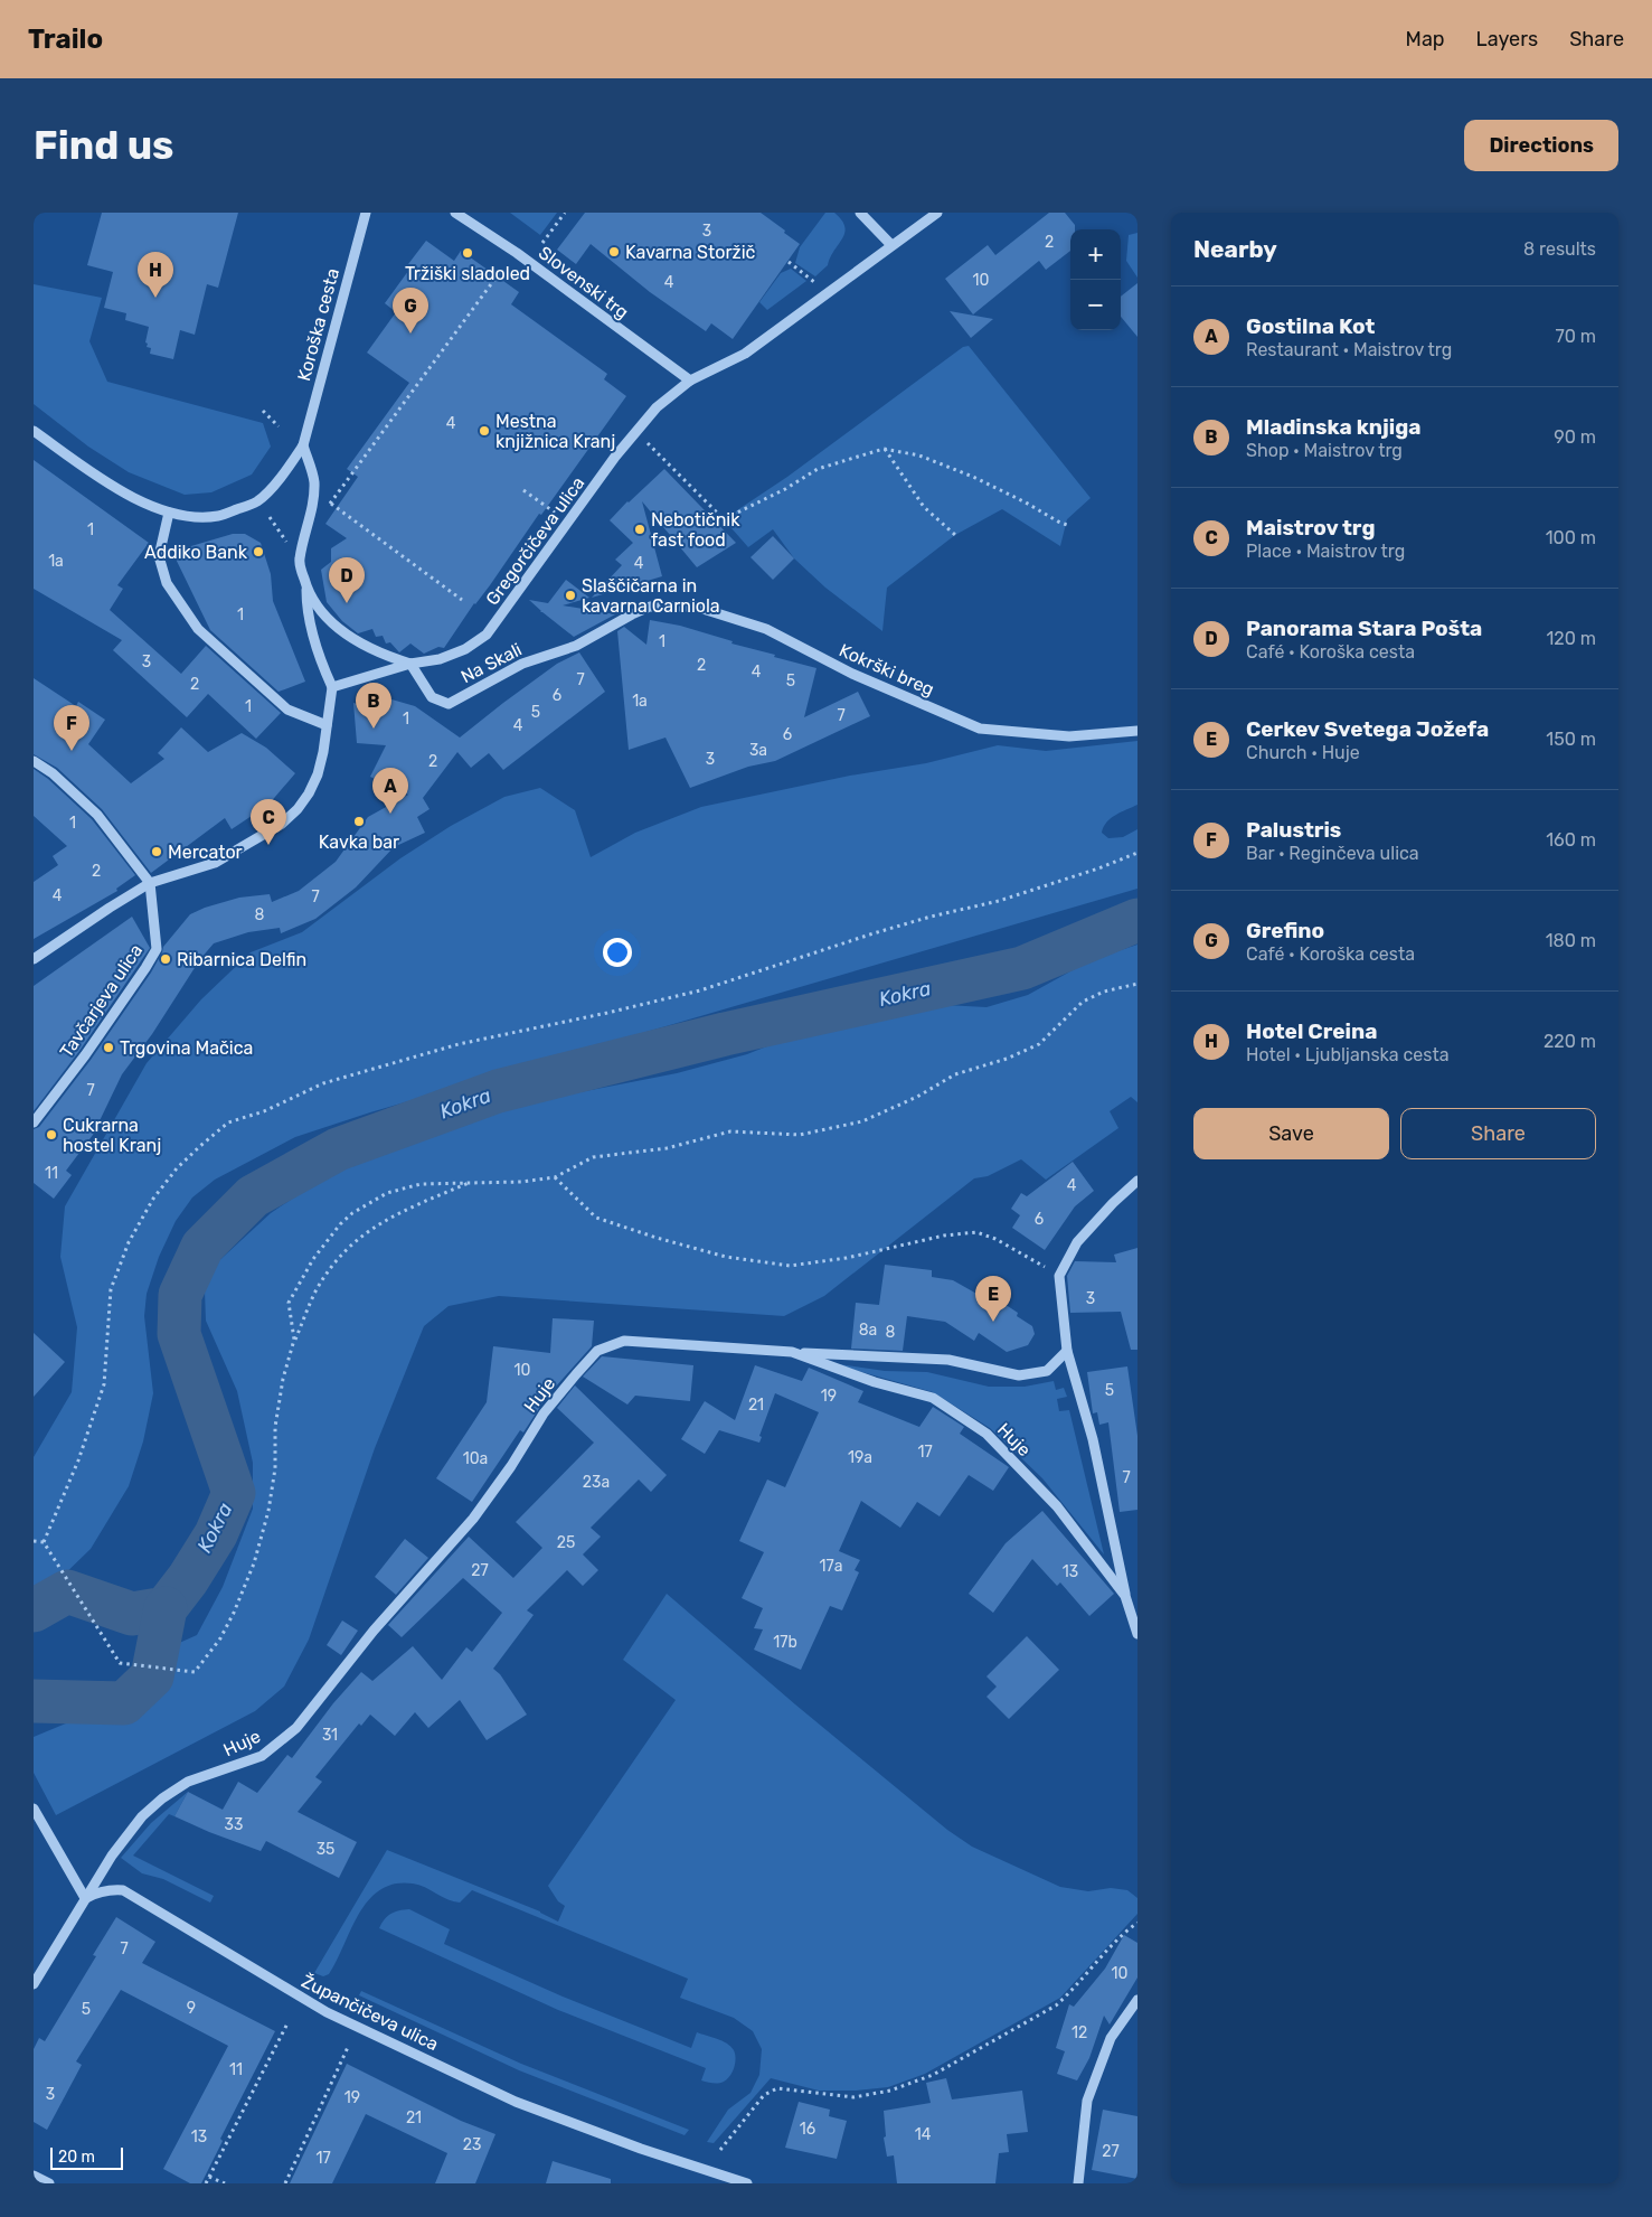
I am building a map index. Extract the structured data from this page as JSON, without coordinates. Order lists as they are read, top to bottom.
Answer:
{
  "streets": {
    "street": [
      "Slovenski trg",
      "Koroška cesta",
      "Gregorčičeva ulica",
      "Na Skali",
      "Kokrški breg",
      "Tavčarjeva ulica",
      "Huje",
      "Župančičeva ulica"
    ]
  },
  "crossings": [
    ["Slovenski trg", "Gregorčičeva ulica"],
    ["Gregorčičeva ulica", "Na Skali"],
    ["Na Skali", "Kokrški breg"],
    ["Huje", "Župančičeva ulica"]
  ],
  "water": ["Kokra"],
  "places": [
    "Kavarna Storžič",
    "Tržiški sladoled",
    "Mestna knjižnica Kranj",
    "Nebotičnik fast food",
    "Addiko Bank",
    "Slaščičarna in kavarna Carniola",
    "Kavka bar",
    "Mercator",
    "Ribarnica Delfin",
    "Trgovina Mačica",
    "Cukrarna hostel Kranj"
  ],
  "house_numbers": [
    "3",
    "2",
    "10",
    "4",
    "4",
    "1",
    "1a",
    "4",
    "1",
    "1",
    "3",
    "2",
    "4",
    "7",
    "5",
    "2",
    "6",
    "1a",
    "1",
    "5",
    "7",
    "1",
    "4",
    "6",
    "3a",
    "3",
    "2",
    "1",
    "2",
    "4",
    "7",
    "8",
    "7",
    "11",
    "4",
    "6",
    "3",
    "8a",
    "8",
    "10",
    "5",
    "19",
    "21",
    "17",
    "19a",
    "10a",
    "7",
    "23a",
    "25",
    "17a",
    "27",
    "13",
    "17b",
    "31",
    "33",
    "35",
    "7",
    "10",
    "9",
    "5",
    "12",
    "11",
    "3",
    "19",
    "21",
    "16",
    "14",
    "13",
    "23",
    "27",
    "17"
  ],
  "scale_bar": "20 m",
  "page": {
    "header": "Trailo",
    "nav": ["Map", "Layers", "Share"],
    "buttons": [
      "Directions",
      ["Save", "Share"]
    ],
    "title": "Find us",
    "heading": ["Nearby", "8 results"],
    "map_buttons": ["+", "−"],
    "pins": [
      "H",
      "G",
      "D",
      "B",
      "F",
      "A",
      "C",
      "E"
    ],
    "list": [
      {
        "mark": "A",
        "name": "Gostilna Kot",
        "note": "Restaurant · Maistrov trg",
        "value": "70 m"
      },
      {
        "mark": "B",
        "name": "Mladinska knjiga",
        "note": "Shop · Maistrov trg",
        "value": "90 m"
      },
      {
        "mark": "C",
        "name": "Maistrov trg",
        "note": "Place · Maistrov trg",
        "value": "100 m"
      },
      {
        "mark": "D",
        "name": "Panorama Stara Pošta",
        "note": "Café · Koroška cesta",
        "value": "120 m"
      },
      {
        "mark": "E",
        "name": "Cerkev Svetega Jožefa",
        "note": "Church · Huje",
        "value": "150 m"
      },
      {
        "mark": "F",
        "name": "Palustris",
        "note": "Bar · Reginčeva ulica",
        "value": "160 m"
      },
      {
        "mark": "G",
        "name": "Grefino",
        "note": "Café · Koroška cesta",
        "value": "180 m"
      },
      {
        "mark": "H",
        "name": "Hotel Creina",
        "note": "Hotel · Ljubljanska cesta",
        "value": "220 m"
      }
    ],
    "scale": "20 m"
  }
}
